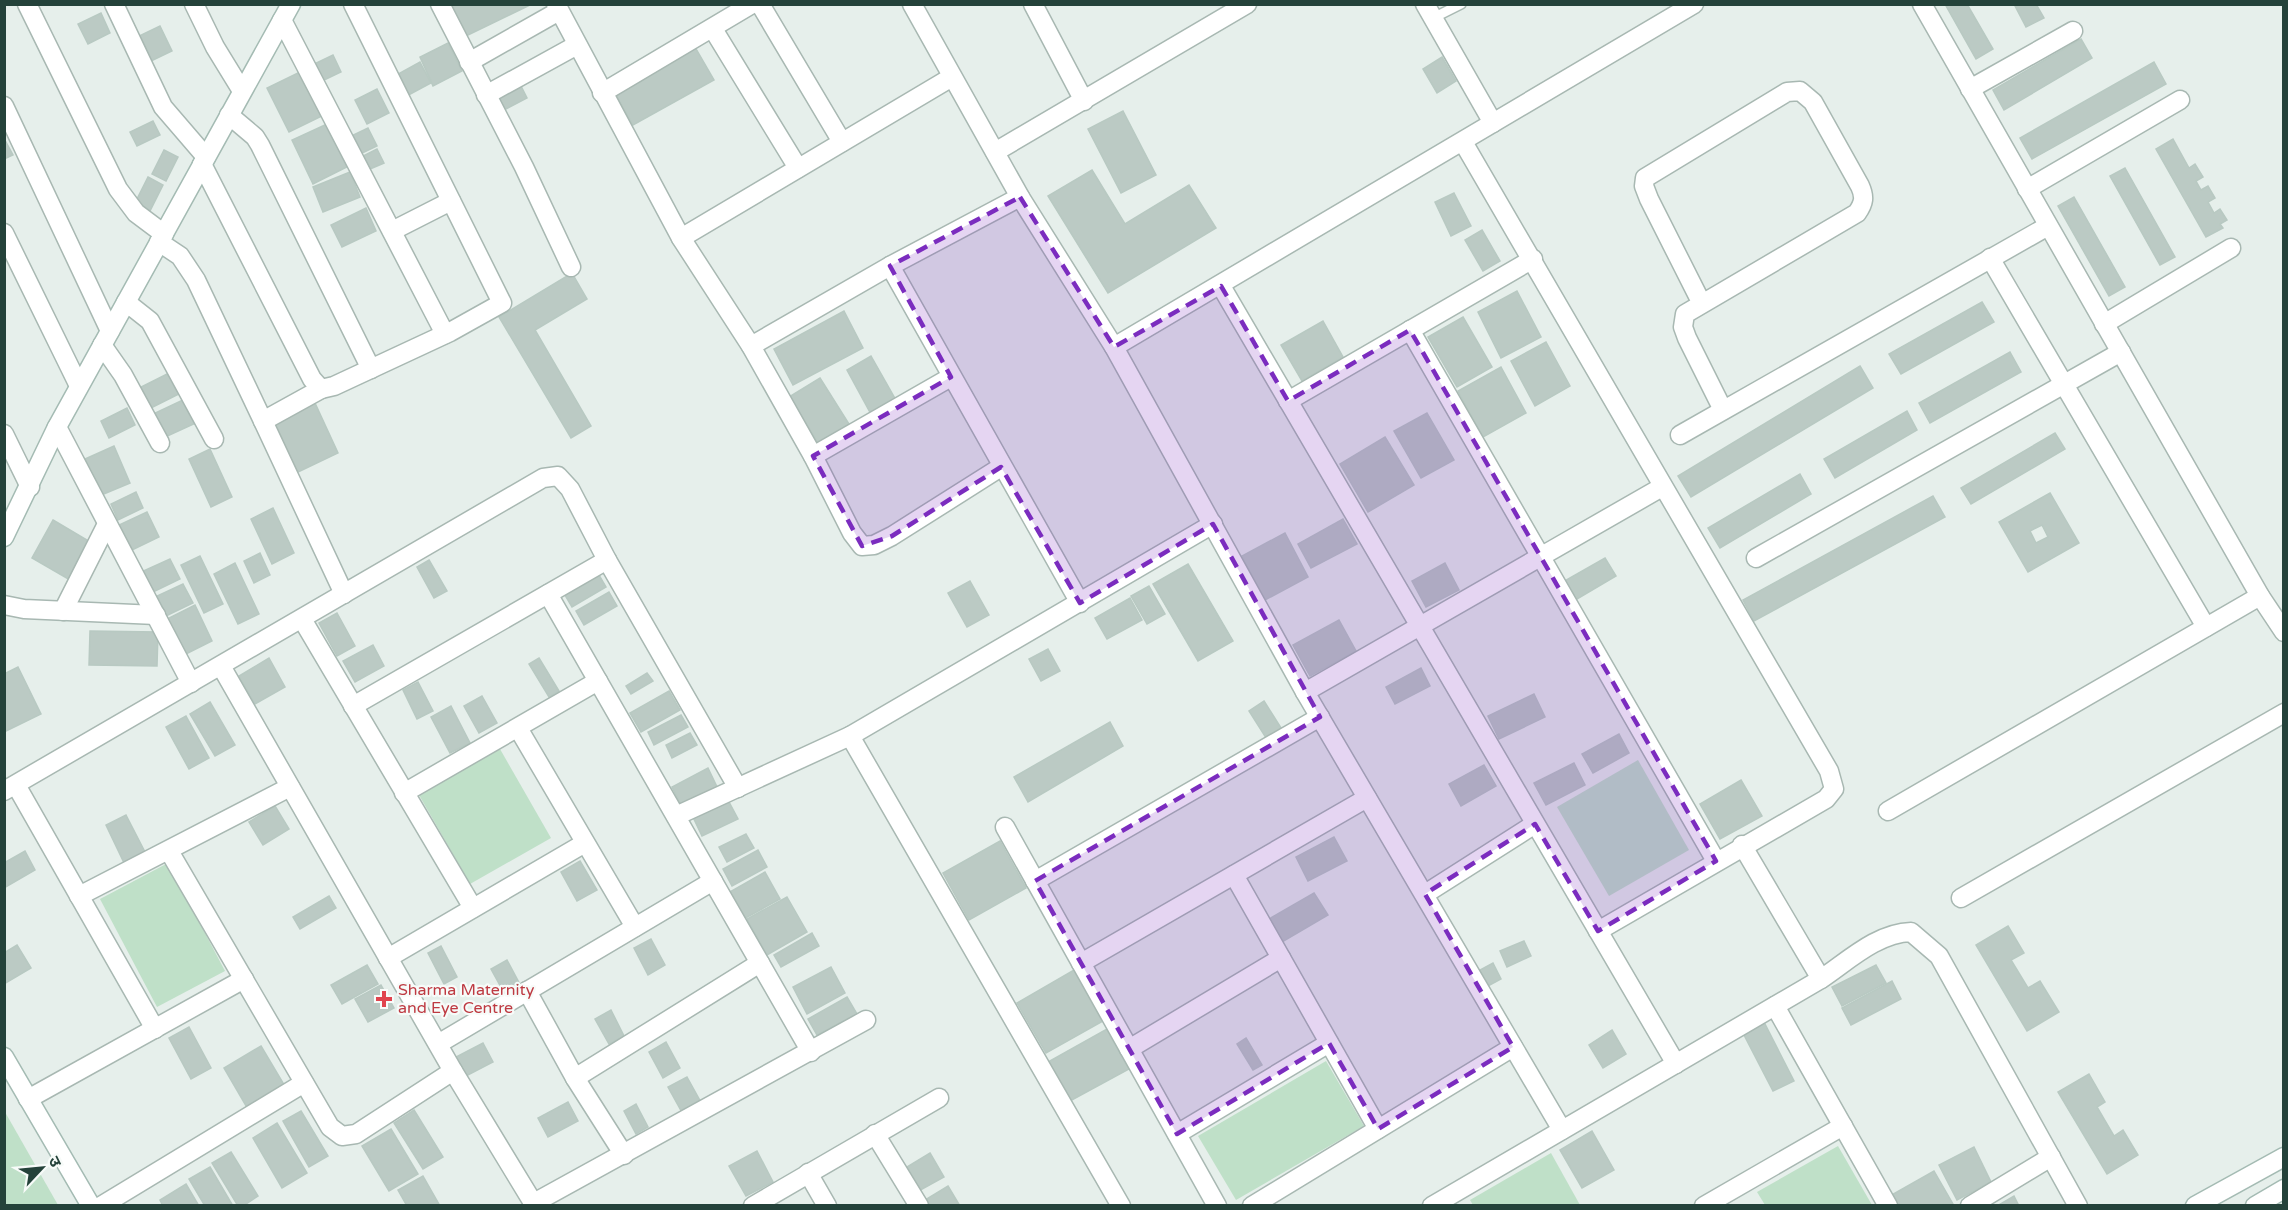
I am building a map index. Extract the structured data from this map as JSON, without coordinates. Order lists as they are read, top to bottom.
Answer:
{
  "places": {
    "health": ["Sharma Maternity and Eye Centre"]
  },
  "north": "top right"
}
